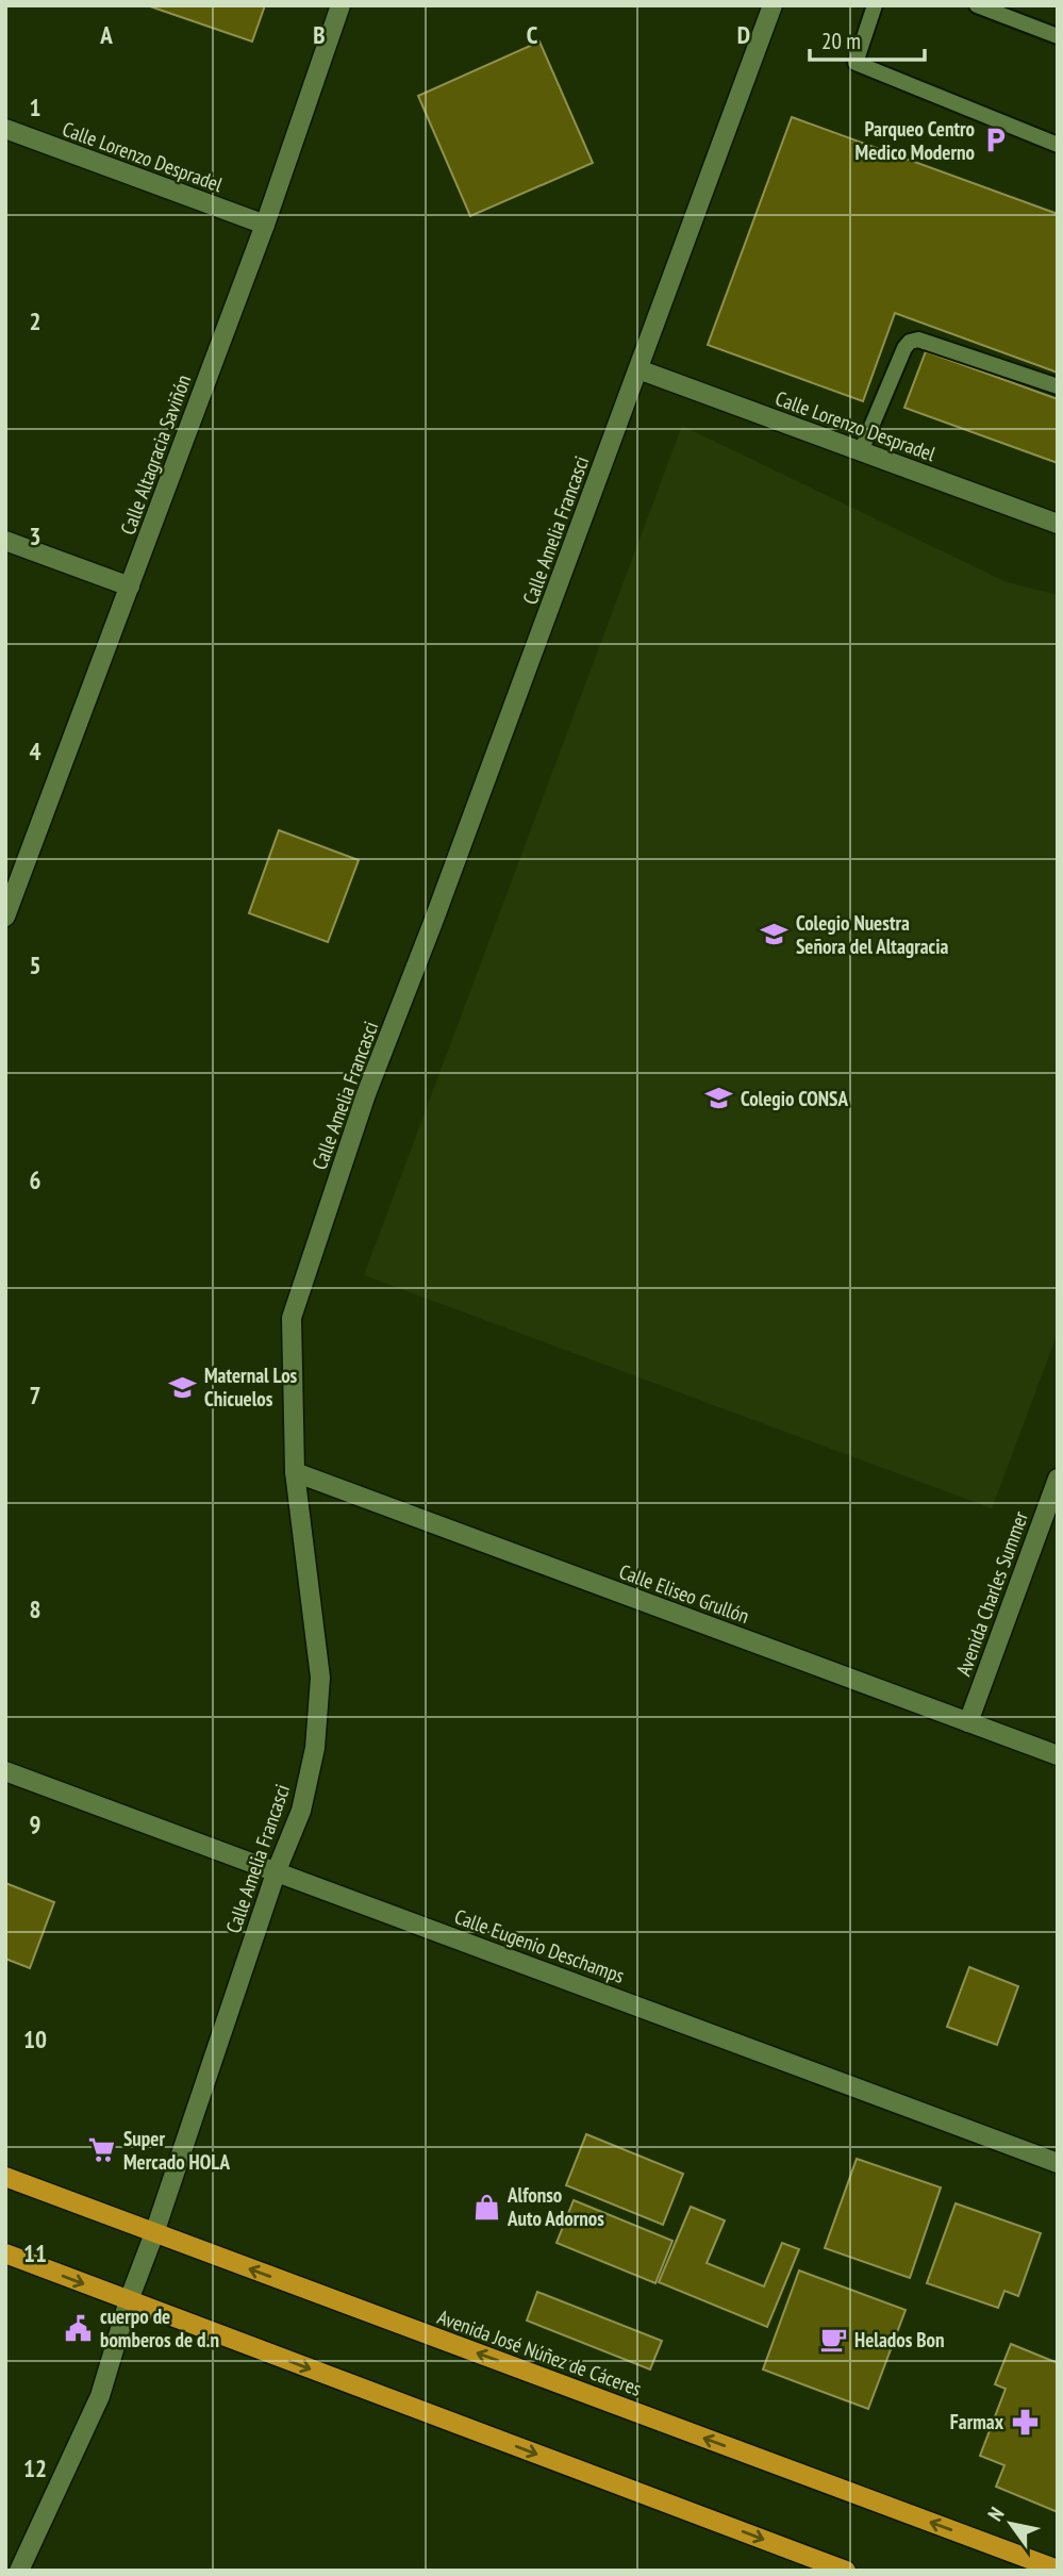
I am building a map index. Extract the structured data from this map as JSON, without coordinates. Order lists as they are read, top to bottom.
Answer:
{
  "streets": {
    "main road": ["Avenida José Núñez de Cáceres"],
    "street": [
      "Calle Lorenzo Despradel",
      "Calle Altagracia Saviñón",
      "Calle Amelia Francasci",
      "Calle Eliseo Grullón",
      "Avenida Charles Summer",
      "Calle Eugenio Deschamps"
    ]
  },
  "crossings": [
    ["Calle Lorenzo Despradel", "Calle Altagracia Saviñón"],
    ["Calle Lorenzo Despradel", "Calle Amelia Francasci"],
    ["Calle Amelia Francasci", "Calle Eliseo Grullón"],
    ["Calle Amelia Francasci", "Calle Eugenio Deschamps"],
    ["Calle Amelia Francasci", "Avenida José Núñez de Cáceres"],
    ["Calle Eliseo Grullón", "Avenida Charles Summer"]
  ],
  "places": {
    "parking": ["Parqueo Centro Medico Moderno"],
    "school or university": ["Colegio Nuestra Señora del Altagracia", "Colegio CONSA", "Maternal Los Chicuelos"],
    "supermarket": ["Super Mercado HOLA"],
    "shop": ["Alfonso Auto Adornos"],
    "public building": ["cuerpo de bomberos de d.n"],
    "cafe": ["Helados Bon"],
    "pharmacy": ["Farmax"]
  },
  "scale_bar": "20 m",
  "north": "top left",
  "grid": {
    "columns": [
      "A",
      "B",
      "C",
      "D"
    ],
    "rows": [
      "1",
      "2",
      "3",
      "4",
      "5",
      "6",
      "7",
      "8",
      "9",
      "10",
      "11",
      "12"
    ]
  }
}
